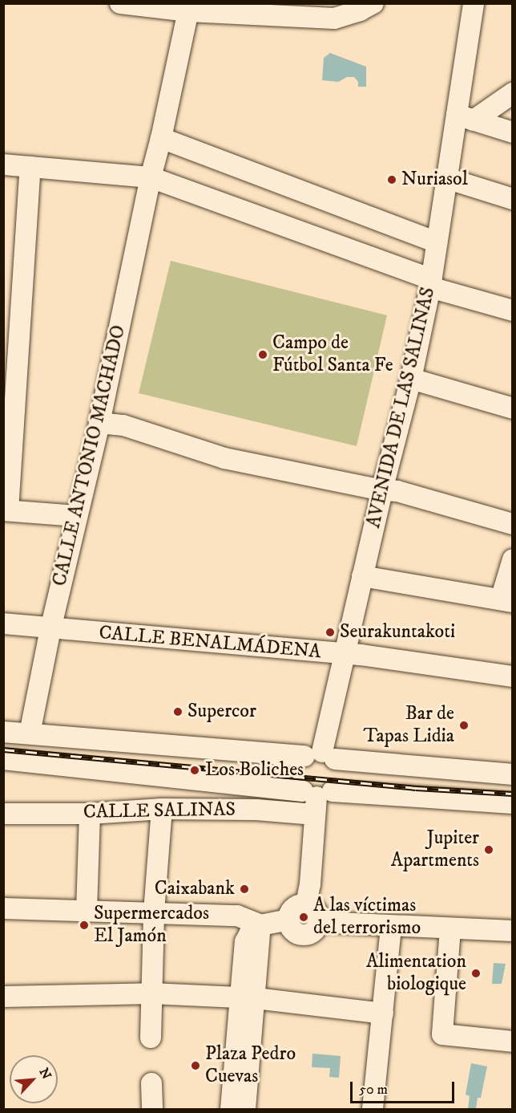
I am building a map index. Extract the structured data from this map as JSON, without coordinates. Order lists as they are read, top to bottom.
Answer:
{
  "streets": {
    "street": [
      "AVENIDA DE LAS SALINAS",
      "CALLE ANTONIO MACHADO",
      "CALLE BENALMÁDENA",
      "CALLE SALINAS"
    ]
  },
  "crossings": [
    ["AVENIDA DE LAS SALINAS", "CALLE BENALMÁDENA"],
    ["AVENIDA DE LAS SALINAS", "CALLE SALINAS"],
    ["CALLE ANTONIO MACHADO", "CALLE BENALMÁDENA"]
  ],
  "places": [
    "Nuriasol",
    "Campo de Fútbol Santa Fe",
    "Seurakuntakoti",
    "Supercor",
    "Bar de Tapas Lidia",
    "Los Boliches",
    "Jupiter Apartments",
    "Caixabank",
    "A las víctimas del terrorismo",
    "Supermercados El Jamón",
    "Alimentation biologique",
    "Plaza Pedro Cuevas"
  ],
  "scale_bar": "50 m",
  "north": "top right"
}
